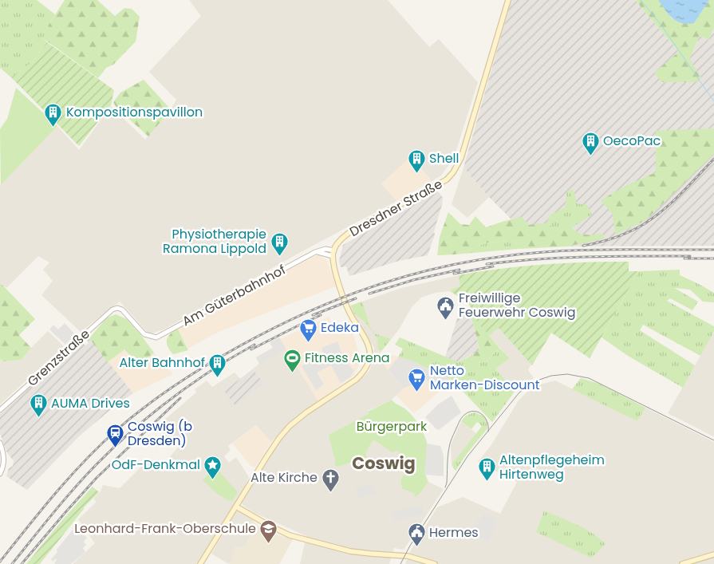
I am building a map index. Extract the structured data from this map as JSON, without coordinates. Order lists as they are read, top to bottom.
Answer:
{
  "streets": {
    "main road": ["Dresdner Straße"],
    "street": ["Am Güterbahnhof", "Grenzstraße"]
  },
  "crossings": [
    ["Dresdner Straße", "Am Güterbahnhof"],
    ["Am Güterbahnhof", "Grenzstraße"]
  ],
  "districts": ["Coswig"],
  "parks": ["Bürgerpark"],
  "places": {
    "building": [
      "Kompositionspavillon",
      "OecoPac",
      "Shell",
      "Physiotherapie Ramona Lippold",
      "Alter Bahnhof",
      "AUMA Drives",
      "Altenpflegeheim Hirtenweg"
    ],
    "public building": ["Freiwillige Feuerwehr Coswig", "Hermes"],
    "supermarket": ["Edeka", "Netto Marken-Discount"],
    "sports": ["Fitness Arena"],
    "station": ["Coswig (b Dresden)"],
    "place": ["OdF-Denkmal"],
    "church": ["Alte Kirche"],
    "school or university": ["Leonhard-Frank-Oberschule"]
  }
}
